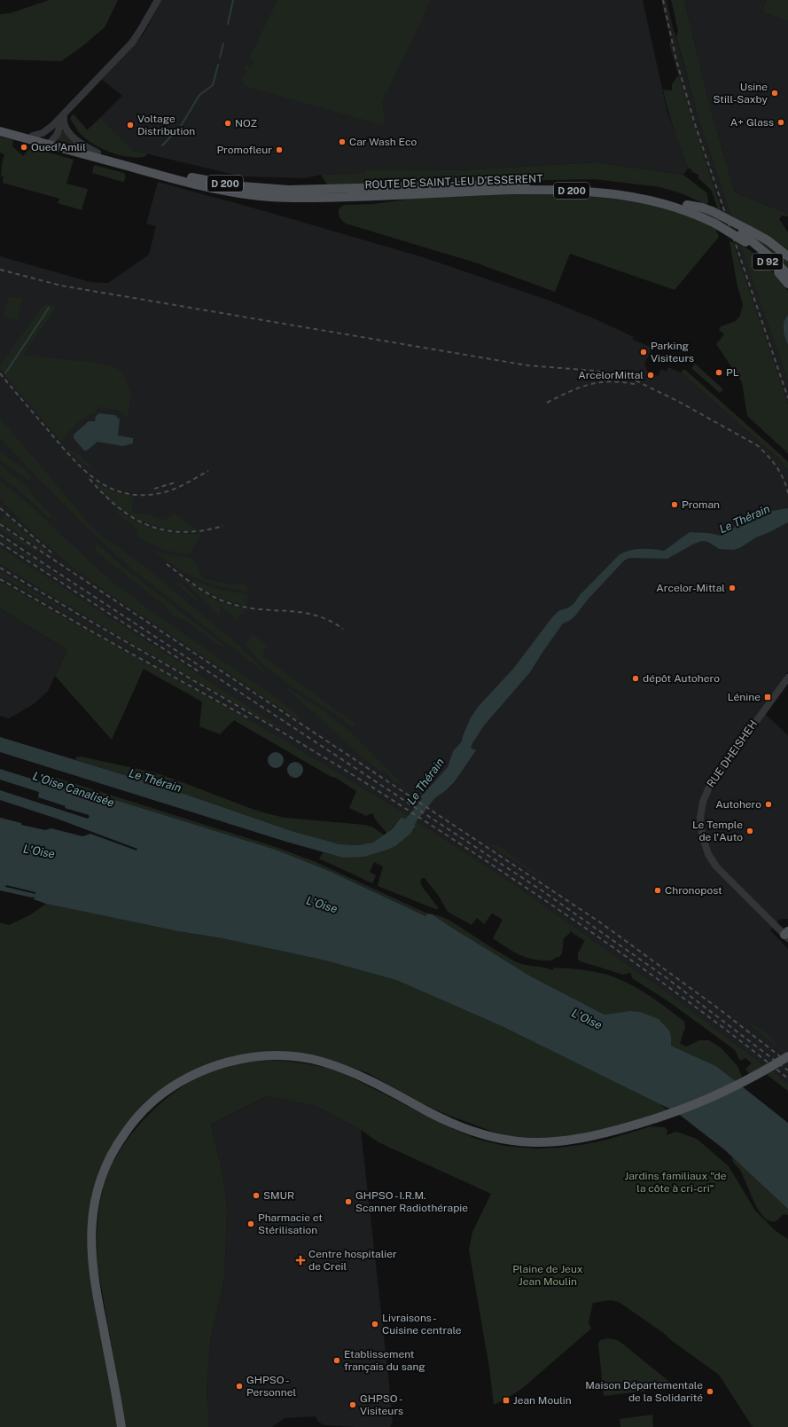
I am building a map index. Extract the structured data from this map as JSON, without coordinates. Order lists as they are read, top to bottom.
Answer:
{
  "streets": {
    "main road": ["ROUTE DE SAINT-LEU D'ESSERENT", "D 200", "D 92"],
    "street": ["RUE DHEISHEH"]
  },
  "crossings": [
    ["ROUTE DE SAINT-LEU D'ESSERENT", "D 200"]
  ],
  "water": ["Le Thérain", "L'Oise Canalisée", "L'Oise"],
  "parks": ["Jardins familiaux \"de la côte à cri-cri\"", "Plaine de Jeux Jean Moulin"],
  "places": {
    "other": [
      "Usine Still-Saxby",
      "A+ Glass",
      "NOZ",
      "Voltage Distribution",
      "Car Wash Eco",
      "Oued Amlil",
      "Promofleur",
      "Parking Visiteurs",
      "PL",
      "ArcelorMittal",
      "Proman",
      "Arcelor-Mittal",
      "dépôt Autohero",
      "Autohero",
      "Le Temple de l'Auto",
      "Chronopost",
      "SMUR",
      "GHPSO - I.R.M. Scanner Radiothérapie",
      "Pharmacie et Stérilisation",
      "Livraisons - Cuisine centrale",
      "Etablissement français du sang",
      "GHPSO - Personnel",
      "Maison Départementale de la Solidarité",
      "GHPSO - Visiteurs"
    ],
    "transit": ["Lénine", "Jean Moulin"],
    "health": ["Centre hospitalier de Creil"]
  }
}
